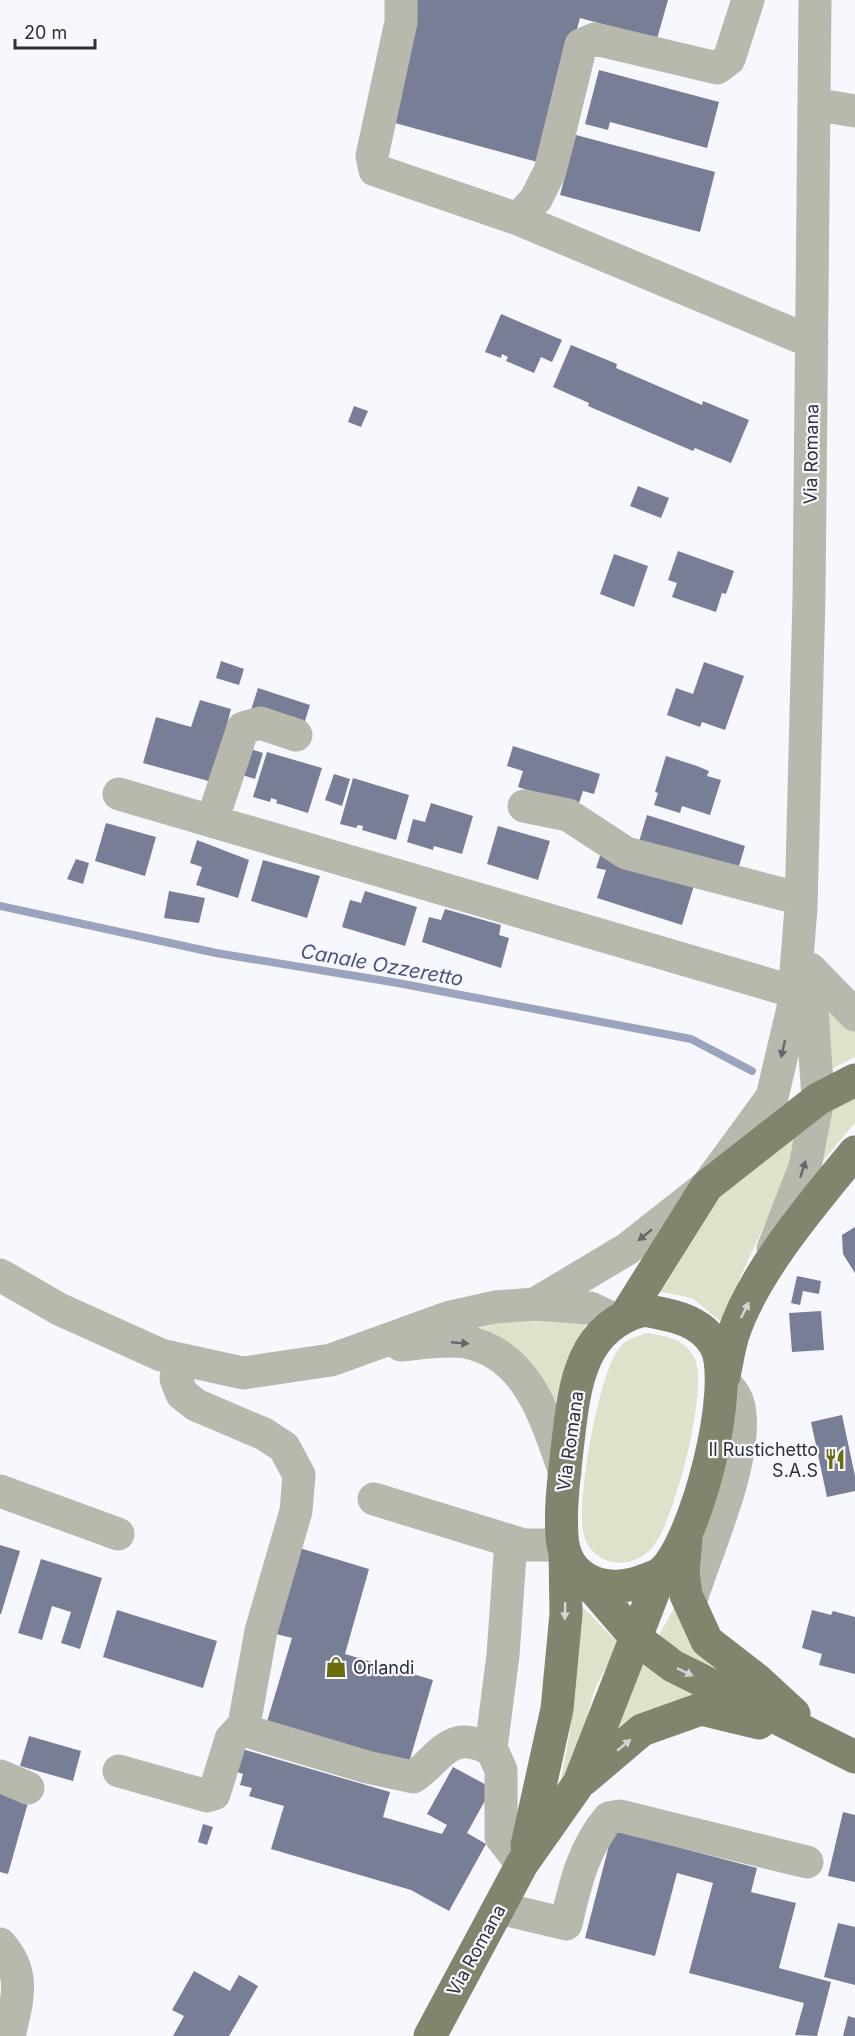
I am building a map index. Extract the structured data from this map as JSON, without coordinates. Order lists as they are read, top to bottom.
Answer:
{
  "streets": {
    "main road": ["Via Romana"]
  },
  "water": ["Canale Ozzeretto"],
  "places": {
    "restaurant": ["Il Rustichetto S.A.S"],
    "shop": ["Orlandi"]
  },
  "scale_bar": "20 m"
}
